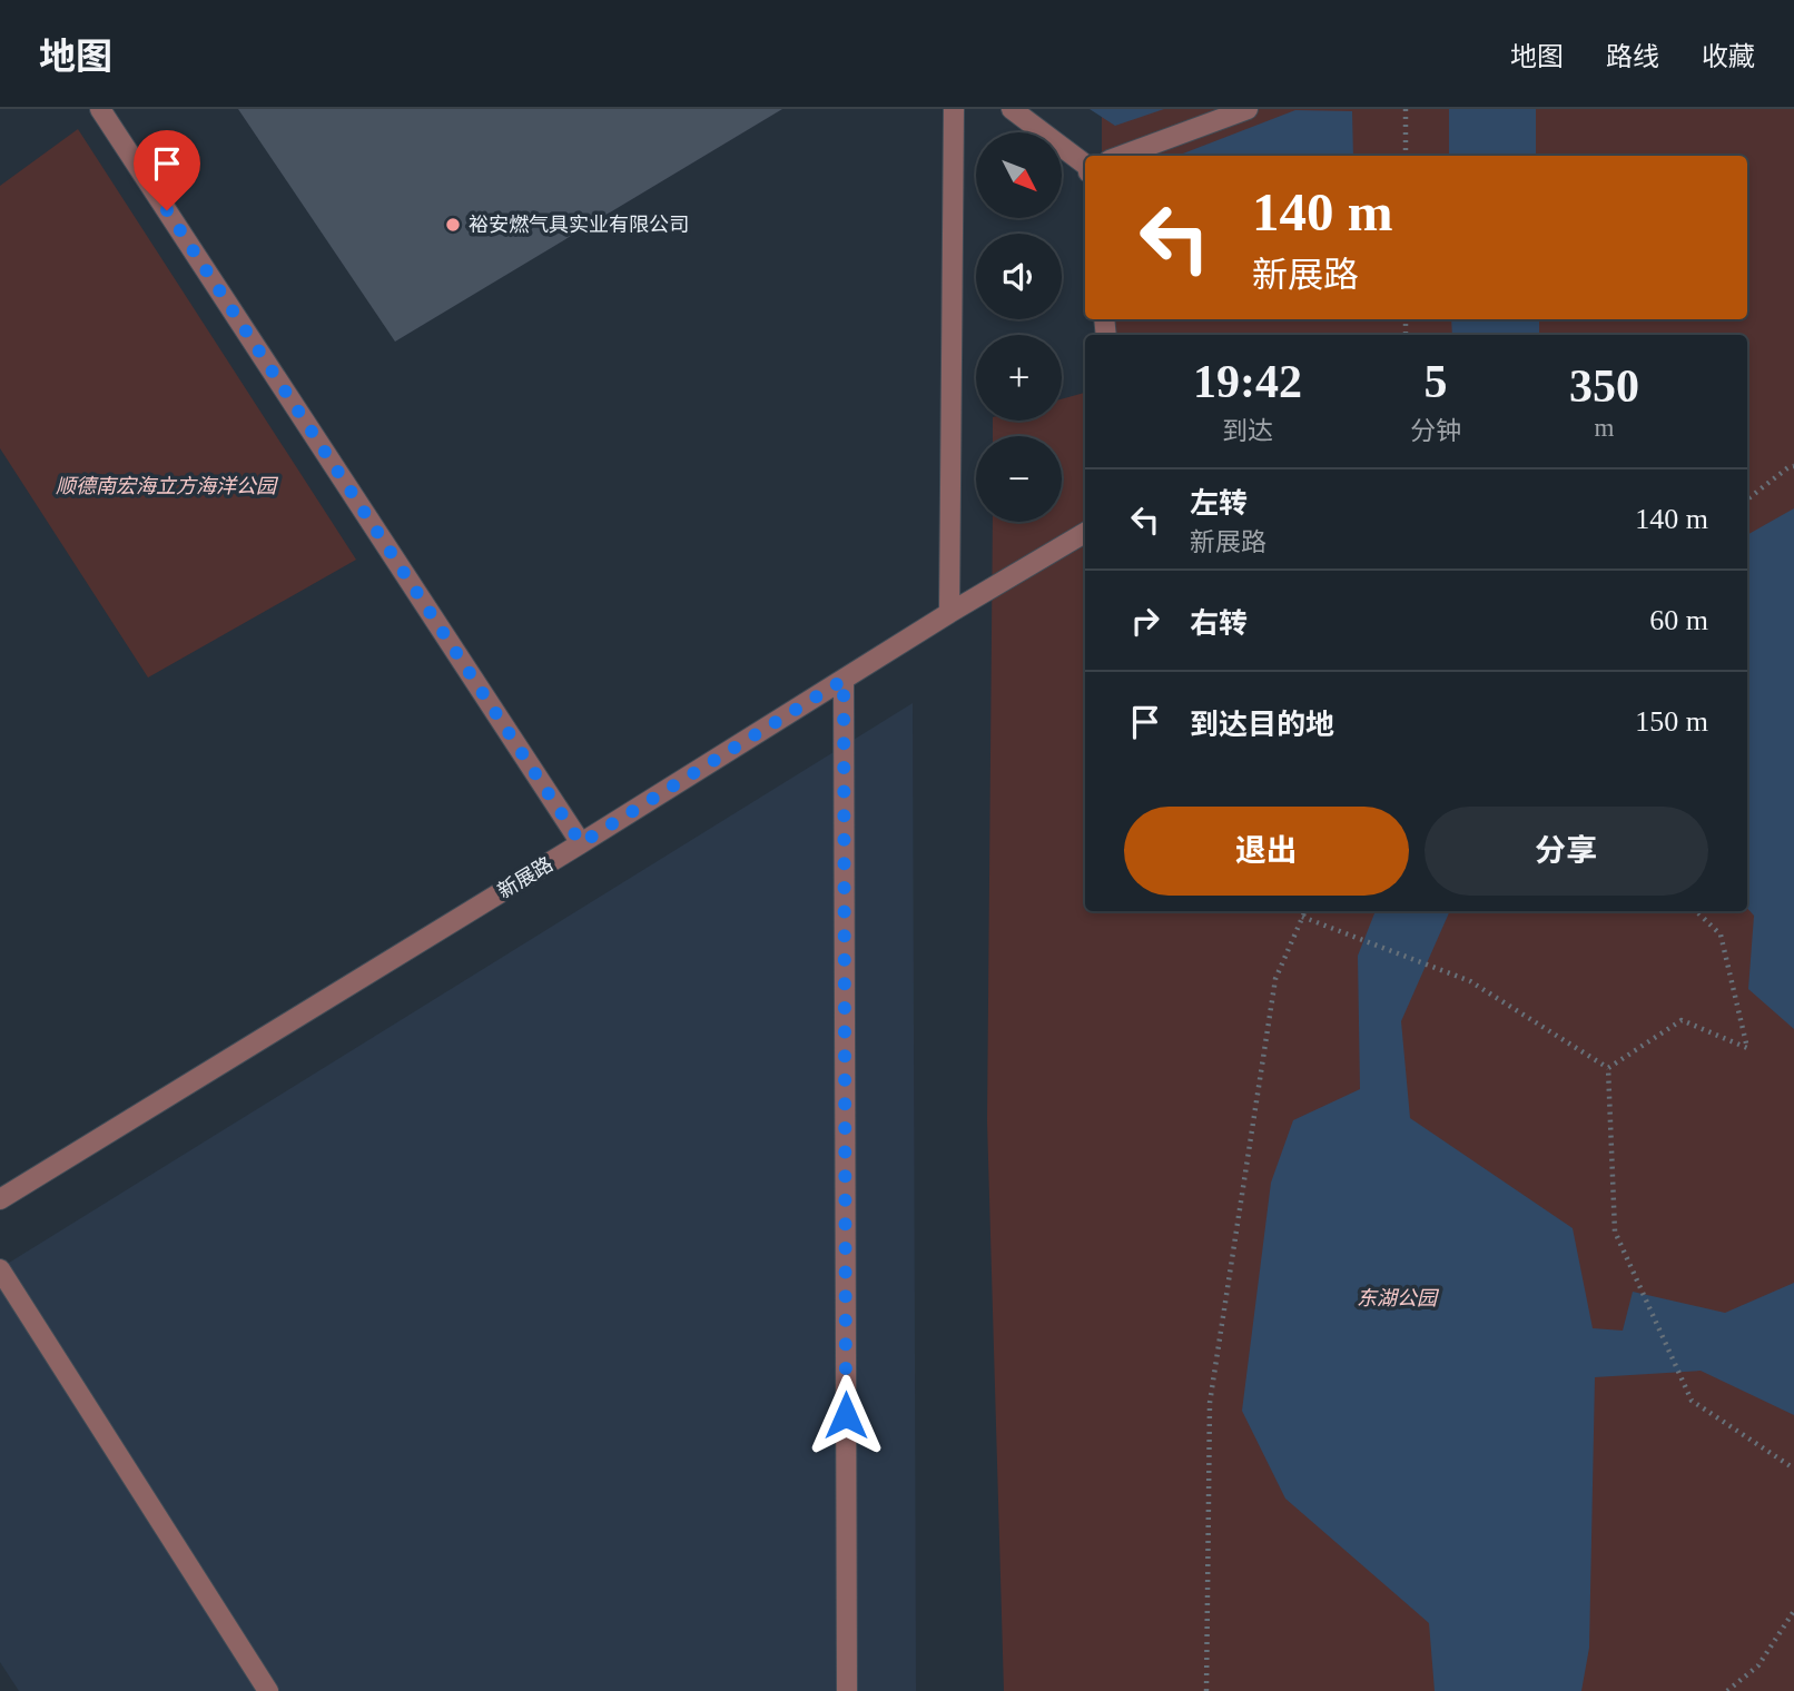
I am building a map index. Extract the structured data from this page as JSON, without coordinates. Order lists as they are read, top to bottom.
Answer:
{
  "streets": {
    "street": ["新展路"]
  },
  "parks": ["顺德南宏海立方海洋公园", "东湖公园"],
  "places": ["裕安燃气具实业有限公司"],
  "north": "bottom right",
  "page": {
    "header": "地图",
    "nav": ["地图", "路线", "收藏"],
    "map_buttons": ["+", "−"],
    "turn": ["140 m", "新展路"],
    "eta": [
      "19:42",
      "到达",
      "5",
      "分钟",
      "350",
      "m"
    ],
    "list": [
      {
        "name": "左转",
        "note": "新展路",
        "value": "140 m"
      },
      {
        "name": "右转",
        "value": "60 m"
      },
      {
        "name": "到达目的地",
        "value": "150 m"
      }
    ],
    "buttons": ["退出", "分享"]
  }
}
